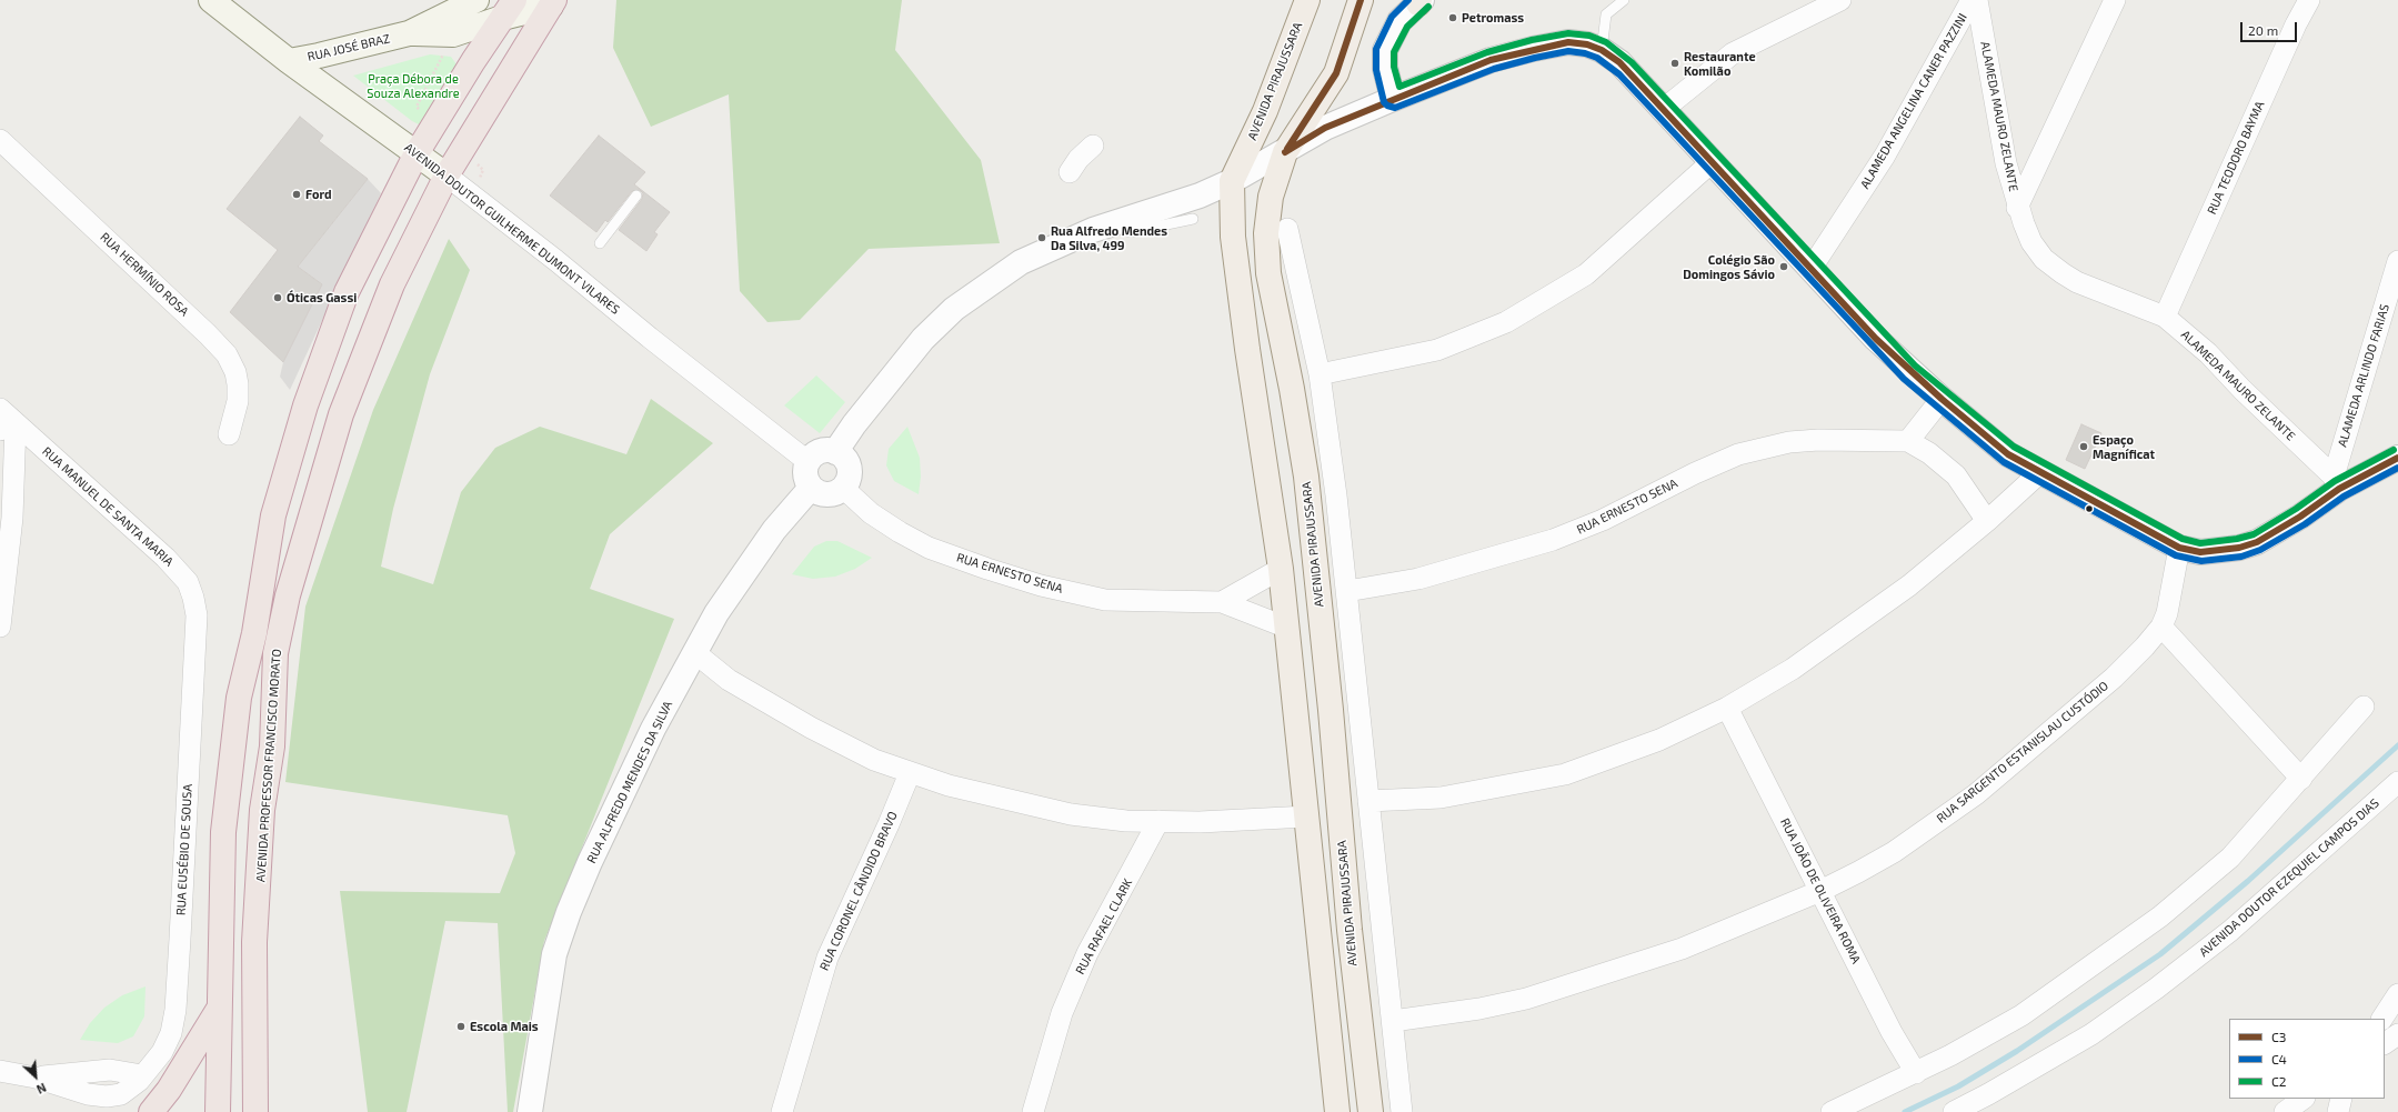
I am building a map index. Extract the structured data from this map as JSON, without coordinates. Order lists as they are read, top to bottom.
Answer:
{
  "streets": {
    "highway": ["AVENIDA PROFESSOR FRANCISCO MORATO"],
    "main road": ["RUA JOSÉ BRAZ", "AVENIDA PIRAJUSSARA", "AVENIDA DOUTOR GUILHERME DUMONT VILARES"],
    "street": [
      "ALAMEDA ANGELINA CANER PAZZINI",
      "ALAMEDA MAURO ZELANTE",
      "RUA TEODORO BAYMA",
      "RUA HERMÍNIO ROSA",
      "ALAMEDA ARLINDO FARIAS",
      "RUA MANUEL DE SANTA MARIA",
      "RUA ERNESTO SENA",
      "RUA SARGENTO ESTANISLAU CUSTÓDIO",
      "RUA ALFREDO MENDES DA SILVA",
      "RUA EUSÉBIO DE SOUSA",
      "AVENIDA DOUTOR EZEQUIEL CAMPOS DIAS",
      "RUA CORONEL CÂNDIDO BRAVO",
      "RUA JOÃO DE OLIVEIRA ROMA",
      "RUA RAFAEL CLARK"
    ]
  },
  "crossings": [
    ["RUA JOSÉ BRAZ", "AVENIDA DOUTOR GUILHERME DUMONT VILARES"],
    ["RUA JOSÉ BRAZ", "AVENIDA PROFESSOR FRANCISCO MORATO"],
    ["AVENIDA PIRAJUSSARA", "RUA ERNESTO SENA"],
    ["ALAMEDA MAURO ZELANTE", "RUA TEODORO BAYMA"],
    ["ALAMEDA MAURO ZELANTE", "ALAMEDA ARLINDO FARIAS"],
    ["AVENIDA DOUTOR GUILHERME DUMONT VILARES", "RUA ERNESTO SENA"],
    ["AVENIDA DOUTOR GUILHERME DUMONT VILARES", "AVENIDA PROFESSOR FRANCISCO MORATO"],
    ["AVENIDA DOUTOR GUILHERME DUMONT VILARES", "RUA ALFREDO MENDES DA SILVA"],
    ["RUA MANUEL DE SANTA MARIA", "RUA EUSÉBIO DE SOUSA"],
    ["RUA ERNESTO SENA", "RUA ALFREDO MENDES DA SILVA"],
    ["RUA SARGENTO ESTANISLAU CUSTÓDIO", "RUA JOÃO DE OLIVEIRA ROMA"]
  ],
  "parks": ["Praça Débora de Souza Alexandre"],
  "places": [
    "Petromass",
    "Restaurante Komilão",
    "Ford",
    "Rua Alfredo Mendes Da Silva, 499",
    "Colégio São Domingos Sávio",
    "Óticas Gassi",
    "Espaço Magníficat",
    "Escola Mais"
  ],
  "lines": ["transit line C3", "transit line C4", "transit line C2"],
  "legend": ["C3", "C4", "C2"],
  "scale_bar": "20 m",
  "north": "bottom right"
}
